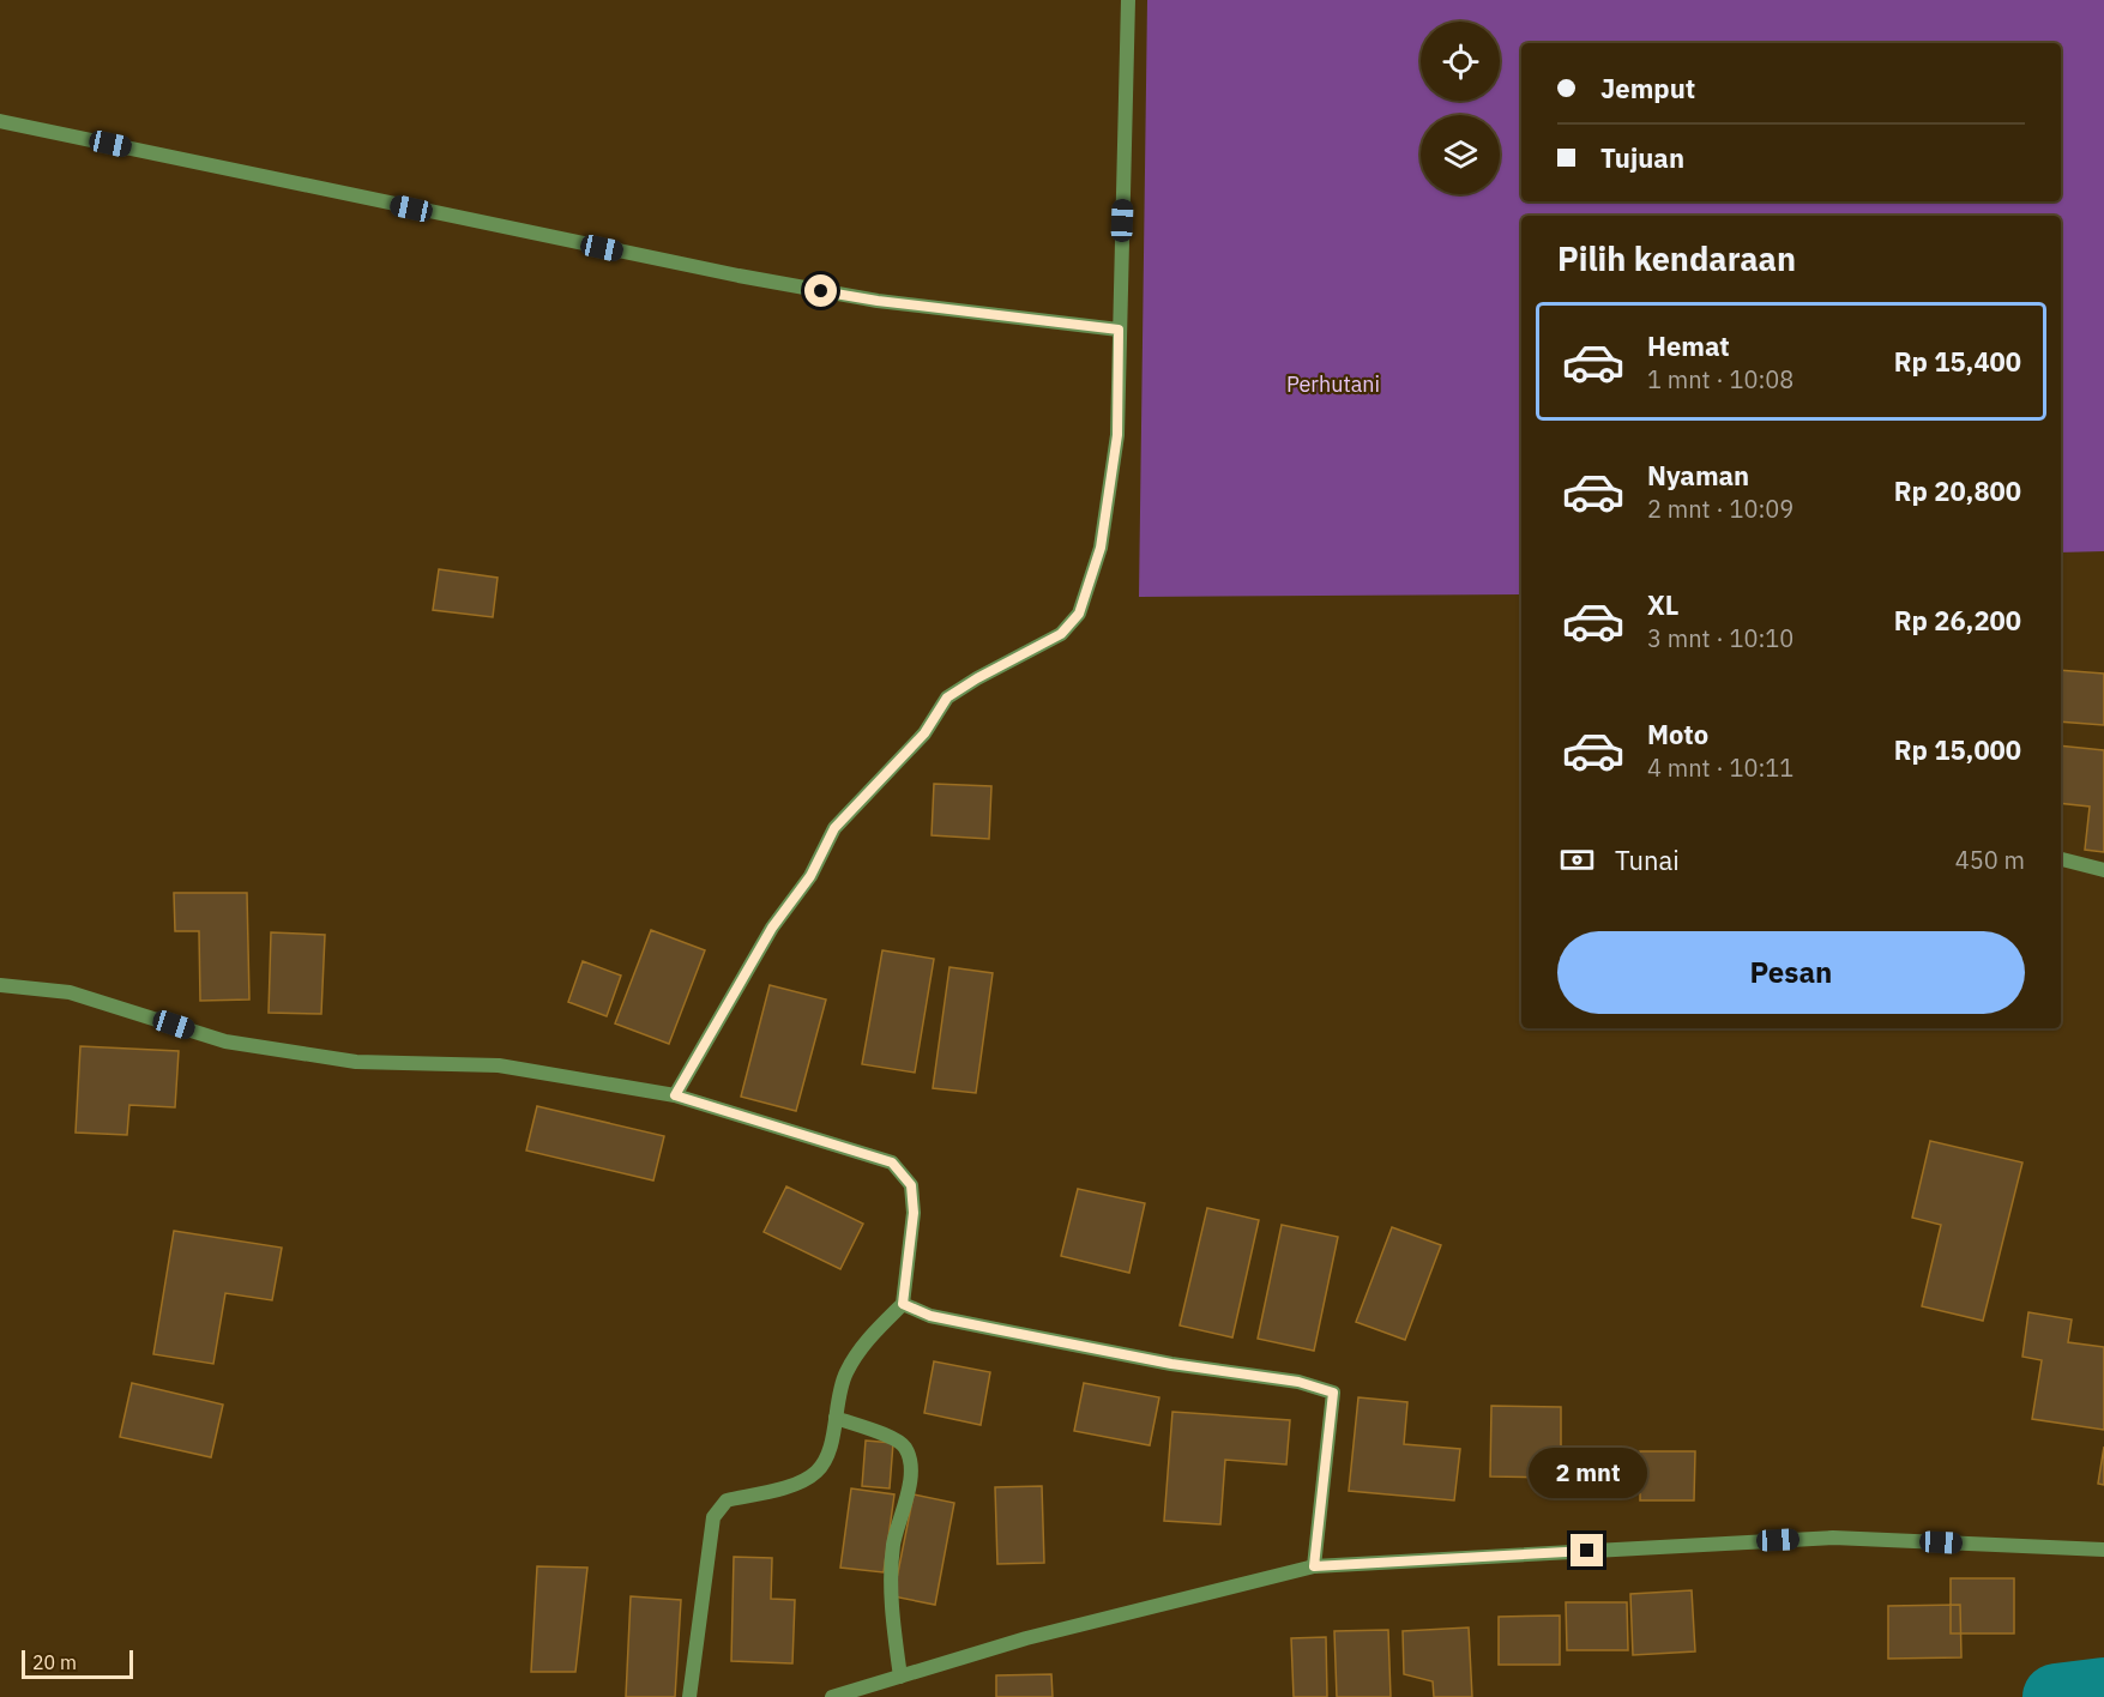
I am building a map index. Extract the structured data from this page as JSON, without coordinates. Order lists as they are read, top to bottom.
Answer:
{
  "parks": ["Perhutani"],
  "scale_bar": "20 m",
  "page": {
    "banner": ["Jemput", "Tujuan"],
    "heading": "Pilih kendaraan",
    "list": [
      {
        "name": "Hemat",
        "note": "1 mnt · 10:08",
        "value": "Rp 15,400"
      },
      {
        "name": "Nyaman",
        "note": "2 mnt · 10:09",
        "value": "Rp 20,800"
      },
      {
        "name": "XL",
        "note": "3 mnt · 10:10",
        "value": "Rp 26,200"
      },
      {
        "name": "Moto",
        "note": "4 mnt · 10:11",
        "value": "Rp 15,000"
      }
    ],
    "pay": ["Tunai", "450 m"],
    "buttons": "Pesan",
    "bubble": "2 mnt",
    "scale": "20 m"
  }
}
